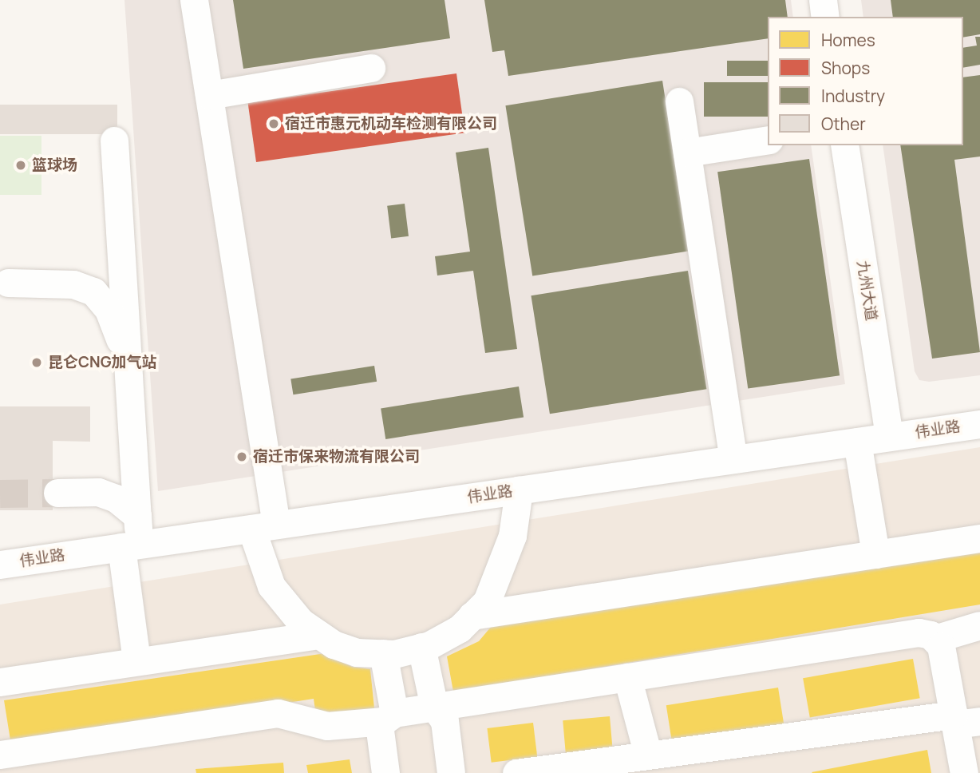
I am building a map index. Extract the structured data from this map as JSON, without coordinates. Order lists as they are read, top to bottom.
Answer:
{
  "streets": {
    "street": ["九州大道", "伟业路"]
  },
  "crossings": [
    ["九州大道", "伟业路"]
  ],
  "places": [
    "宿迁市惠元机动车检测有限公司",
    "篮球场",
    "昆仑CNG加气站",
    "宿迁市保来物流有限公司"
  ],
  "legend": [
    "Homes",
    "Shops",
    "Industry",
    "Other"
  ]
}
